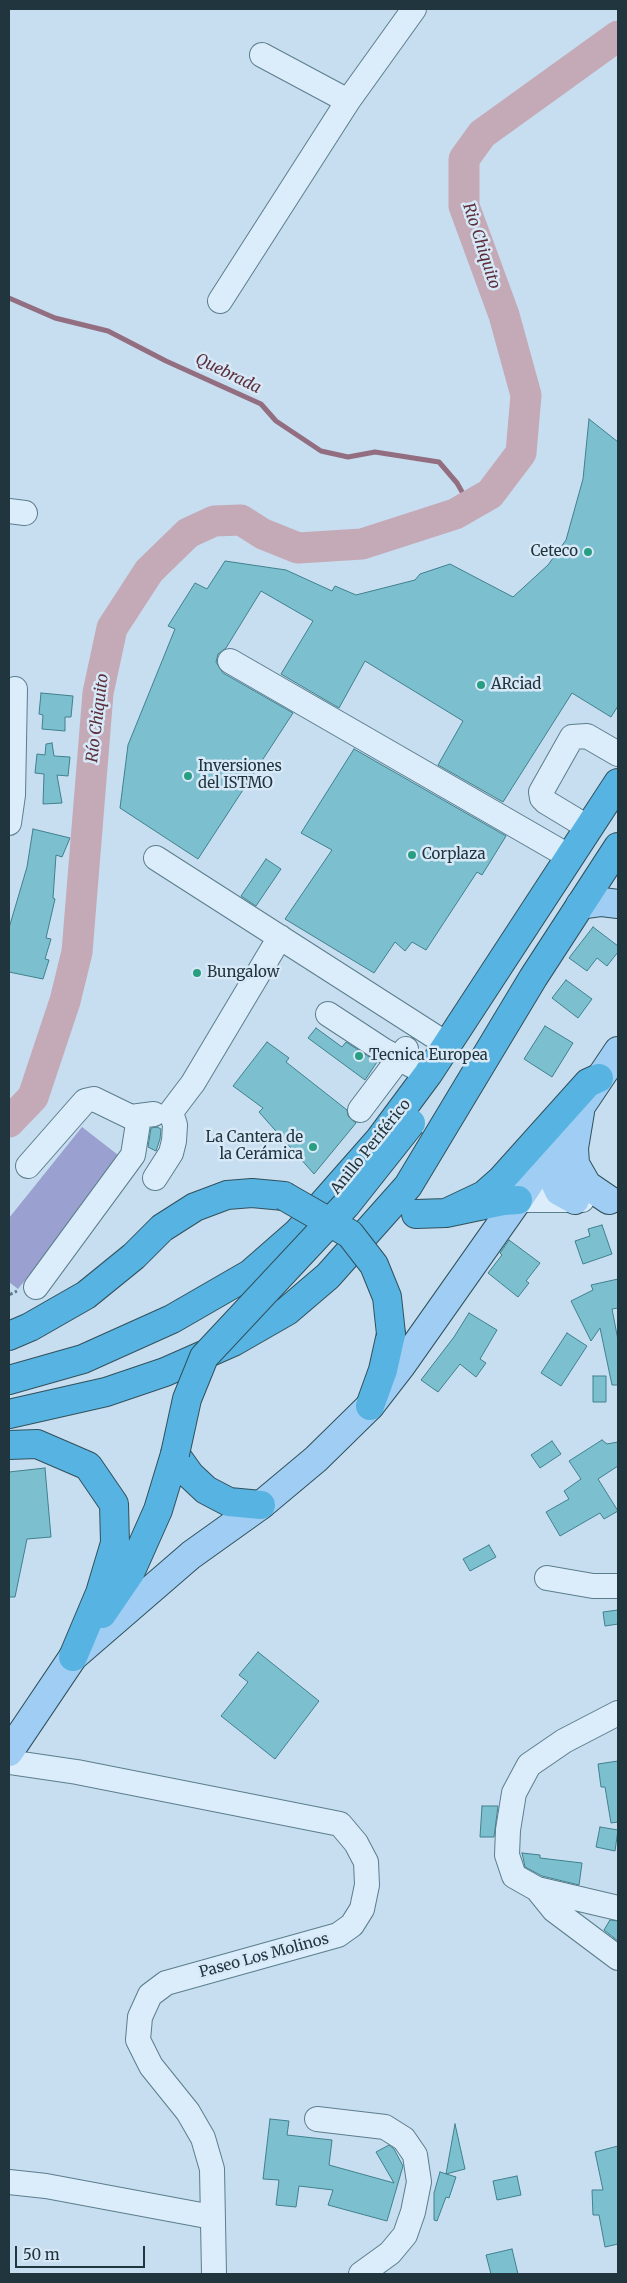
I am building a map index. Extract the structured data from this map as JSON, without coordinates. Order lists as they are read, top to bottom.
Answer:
{
  "streets": {
    "highway": ["Anillo Periférico"],
    "street": ["Paseo Los Molinos"]
  },
  "water": ["Rio Chiquito", "Quebrada", "Río Chiquito"],
  "places": [
    "Ceteco",
    "ARciad",
    "Inversiones del ISTMO",
    "Corplaza",
    "Bungalow",
    "Tecnica Europea",
    "La Cantera de la Cerámica"
  ],
  "scale_bar": "50 m"
}
